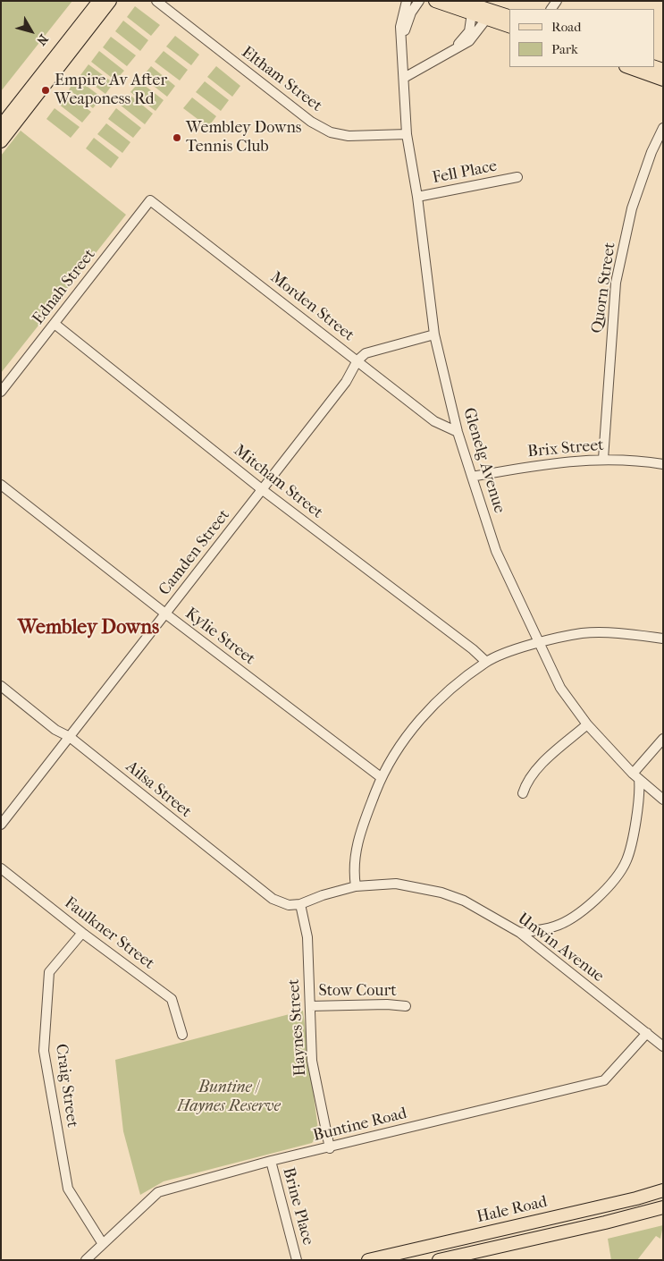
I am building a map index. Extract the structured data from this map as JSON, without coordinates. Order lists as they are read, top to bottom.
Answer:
{
  "streets": {
    "main road": ["Hale Road"],
    "street": [
      "Eltham Street",
      "Fell Place",
      "Ednah Street",
      "Quorn Street",
      "Morden Street",
      "Brix Street",
      "Glenelg Avenue",
      "Mitcham Street",
      "Camden Street",
      "Kylie Street",
      "Ailsa Street",
      "Faulkner Street",
      "Unwin Avenue",
      "Stow Court",
      "Haynes Street",
      "Craig Street",
      "Buntine Road",
      "Brine Place"
    ]
  },
  "crossings": [
    ["Eltham Street", "Glenelg Avenue"],
    ["Fell Place", "Glenelg Avenue"],
    ["Ednah Street", "Morden Street"],
    ["Ednah Street", "Mitcham Street"],
    ["Quorn Street", "Brix Street"],
    ["Morden Street", "Glenelg Avenue"],
    ["Morden Street", "Camden Street"],
    ["Brix Street", "Glenelg Avenue"],
    ["Mitcham Street", "Camden Street"],
    ["Camden Street", "Kylie Street"],
    ["Camden Street", "Ailsa Street"],
    ["Ailsa Street", "Unwin Avenue"],
    ["Ailsa Street", "Haynes Street"],
    ["Faulkner Street", "Craig Street"],
    ["Unwin Avenue", "Haynes Street"],
    ["Unwin Avenue", "Buntine Road"],
    ["Stow Court", "Haynes Street"],
    ["Haynes Street", "Buntine Road"],
    ["Craig Street", "Buntine Road"],
    ["Buntine Road", "Brine Place"]
  ],
  "districts": ["Wembley Downs"],
  "parks": ["Buntine / Haynes Reserve"],
  "places": ["Empire Av After Weaponess Rd", "Wembley Downs Tennis Club"],
  "legend": ["Road", "Park"],
  "north": "bottom right"
}
